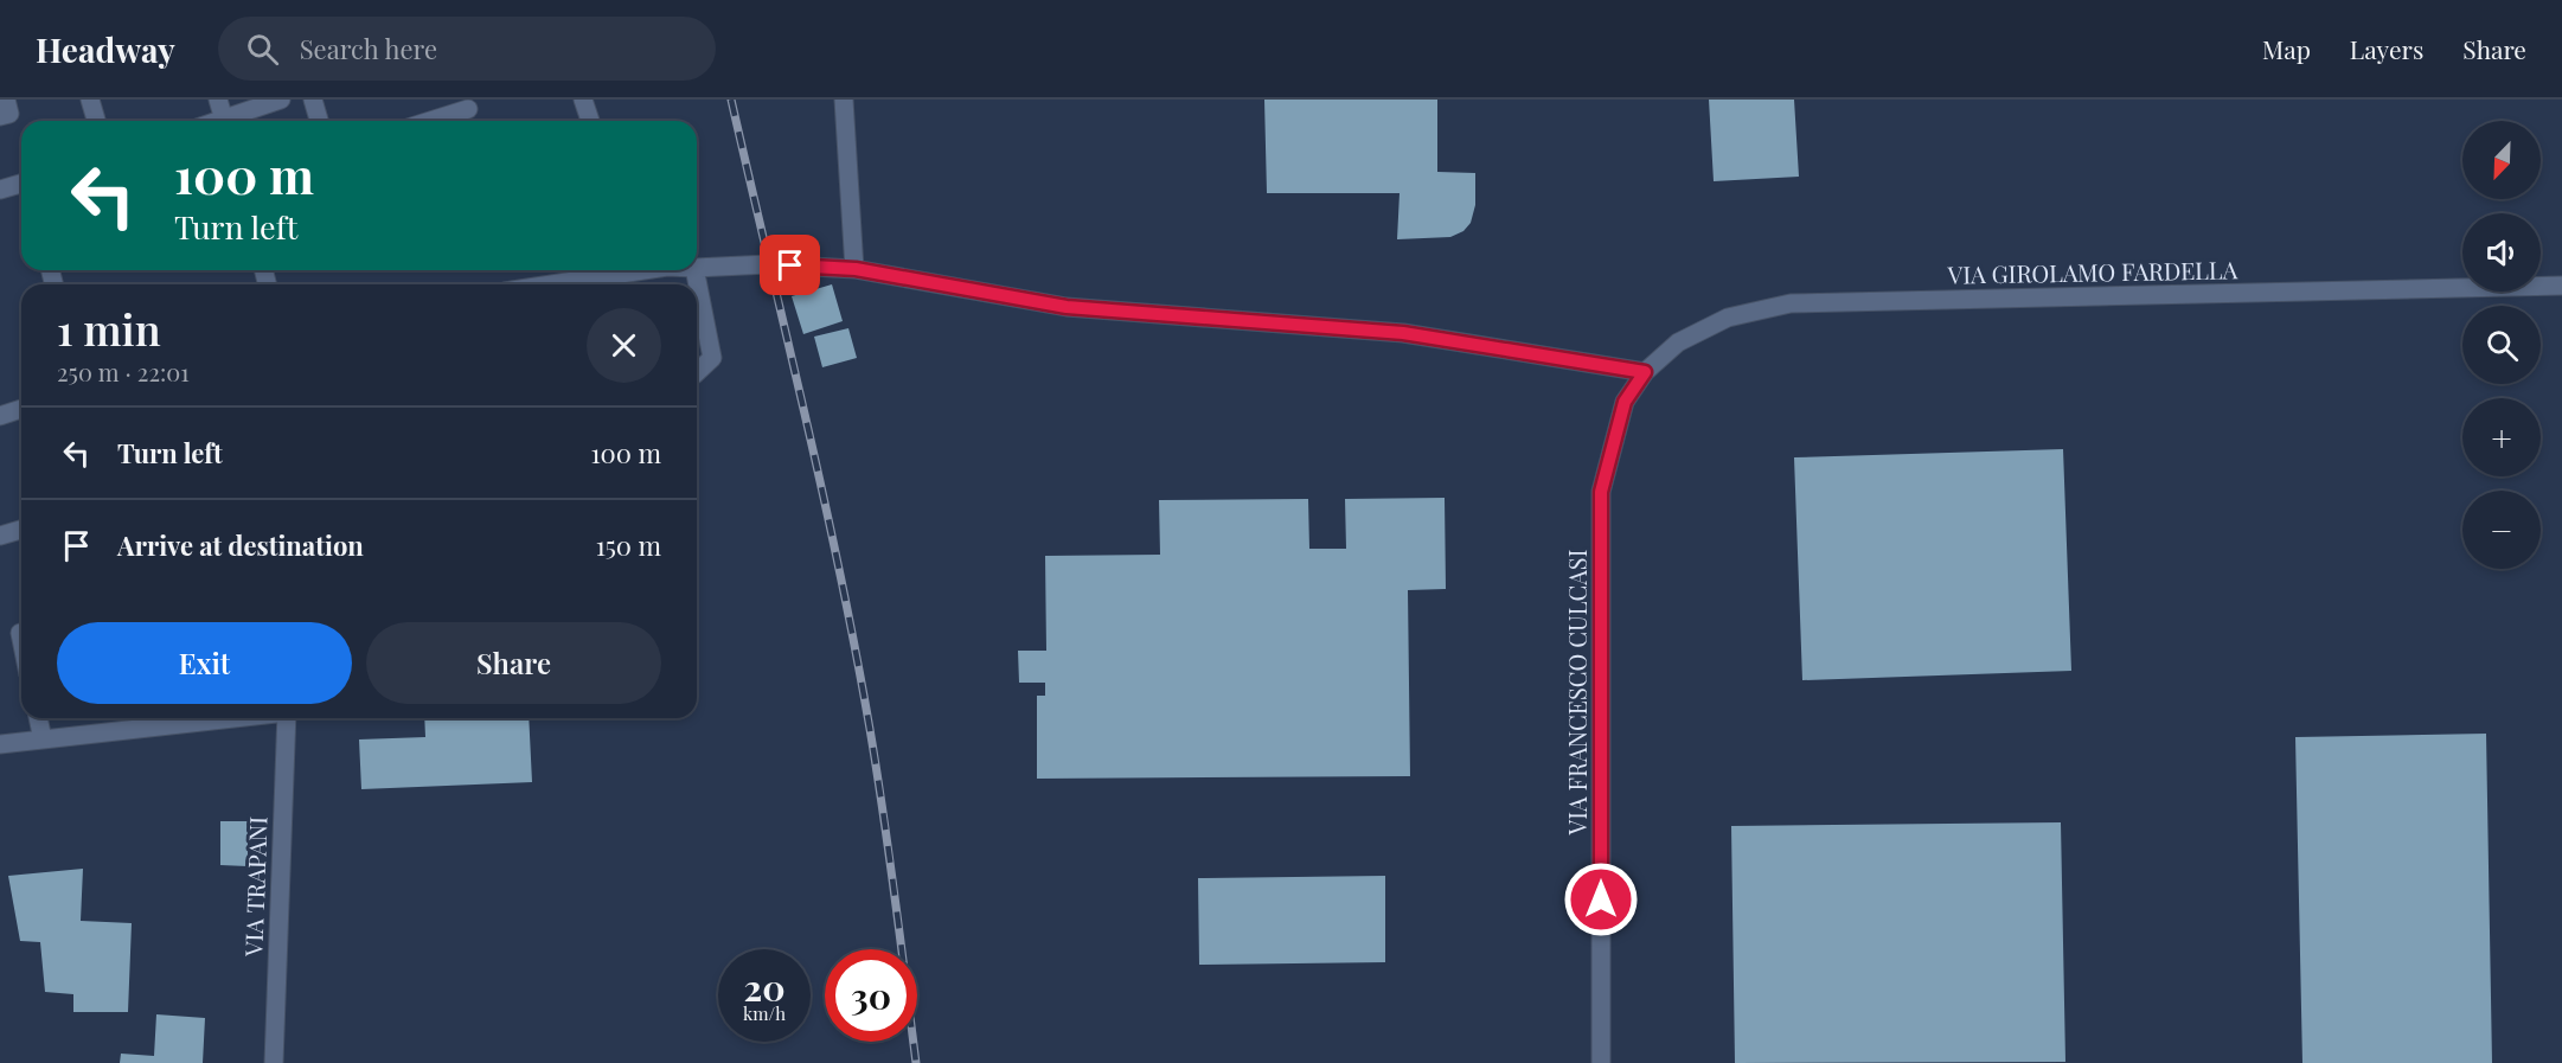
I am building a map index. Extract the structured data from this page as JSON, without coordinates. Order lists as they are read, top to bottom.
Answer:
{
  "streets": {
    "street": ["VIA GIROLAMO FARDELLA", "VIA FRANCESCO CULCASI", "VIA TRAPANI"]
  },
  "crossings": [
    ["VIA GIROLAMO FARDELLA", "VIA FRANCESCO CULCASI"]
  ],
  "north": "bottom left",
  "page": {
    "header": "Headway",
    "search": "Search here",
    "nav": ["Map", "Layers", "Share"],
    "map_buttons": ["+", "−"],
    "turn": ["100 m", "Turn left"],
    "heading": ["1 min", "250 m · 22:01"],
    "list": [
      {
        "name": "Turn left",
        "value": "100 m"
      },
      {
        "name": "Arrive at destination",
        "value": "150 m"
      }
    ],
    "buttons": ["Exit", "Share"],
    "speed": "20 km/h",
    "limit": "30"
  }
}
